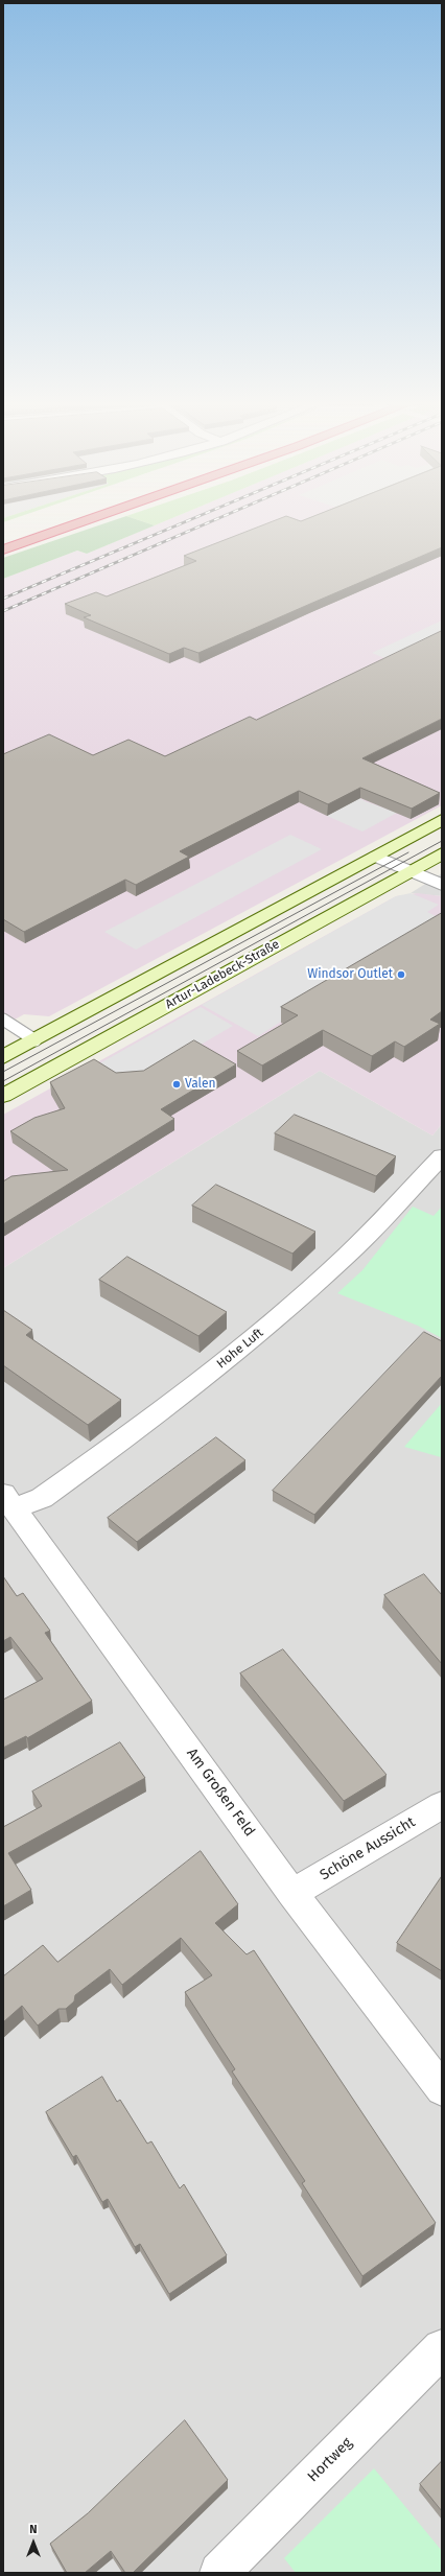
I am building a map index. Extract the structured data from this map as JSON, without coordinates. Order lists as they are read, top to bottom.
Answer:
{
  "streets": {
    "street": [
      "Artur-Ladebeck-Straße",
      "Hohe Luft",
      "Am Großen Feld",
      "Schöne Aussicht",
      "Hortweg"
    ]
  },
  "crossings": [
    ["Hohe Luft", "Am Großen Feld"],
    ["Am Großen Feld", "Schöne Aussicht"]
  ],
  "places": ["Windsor Outlet", "Valen"],
  "north": "top"
}
